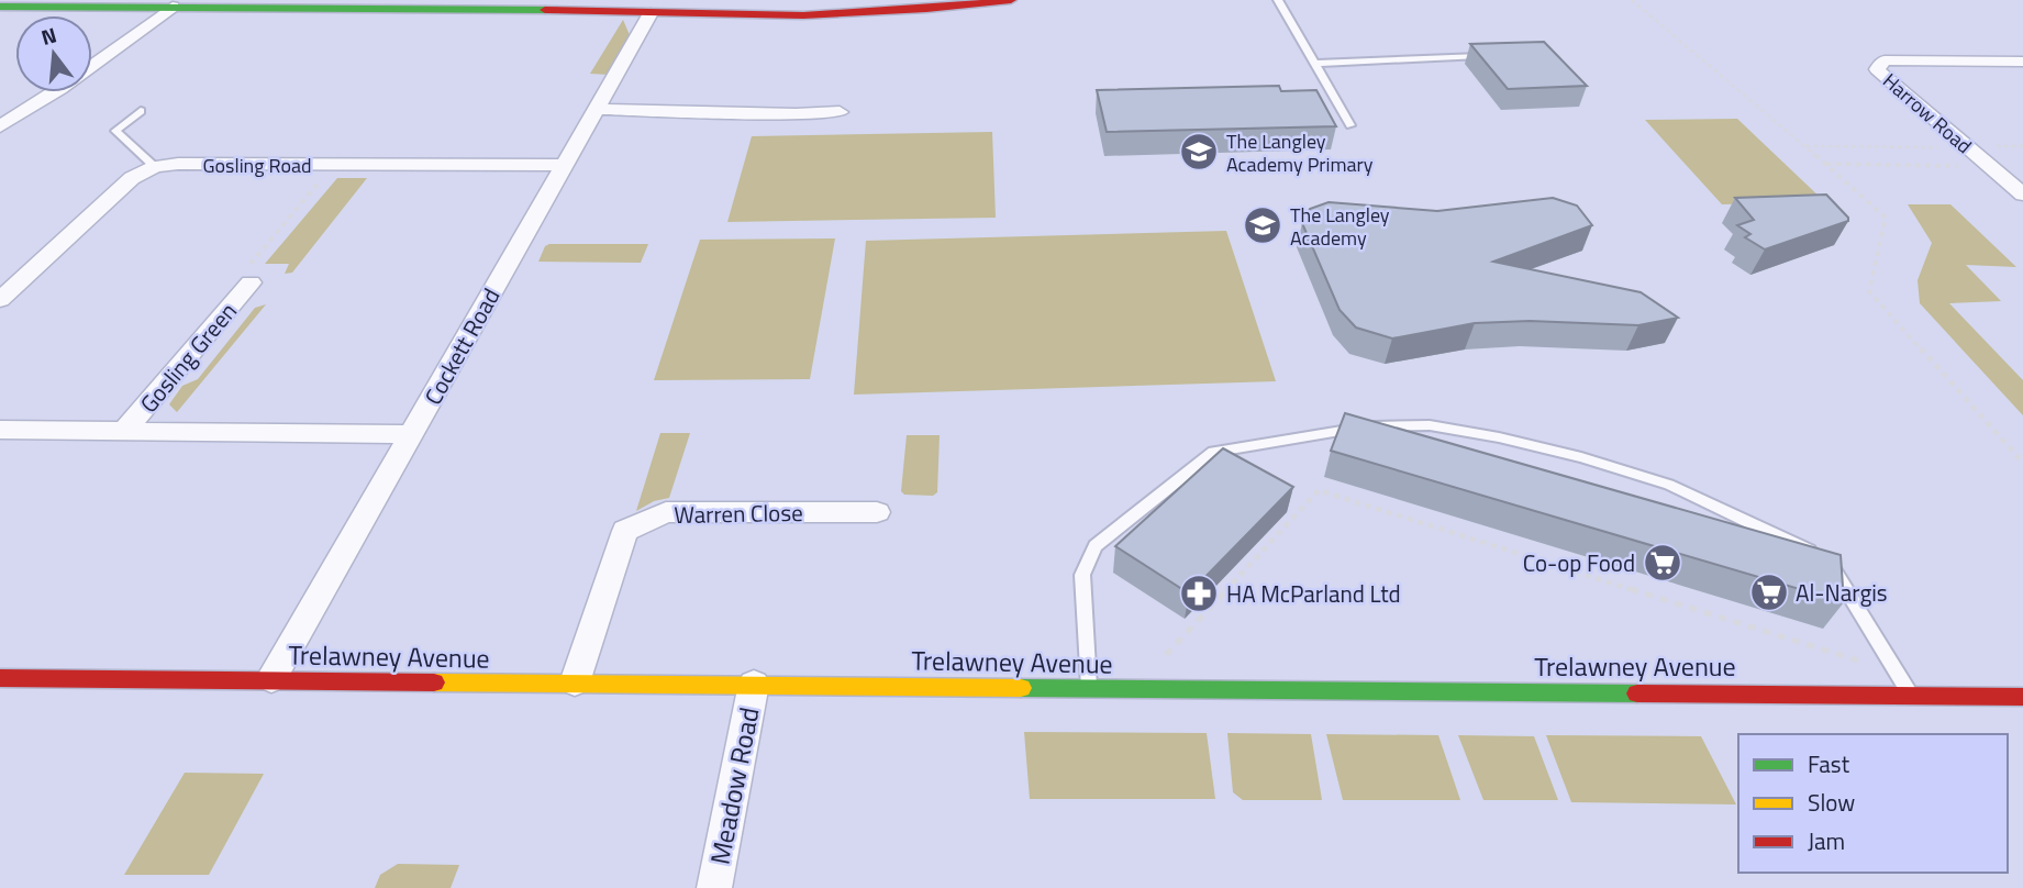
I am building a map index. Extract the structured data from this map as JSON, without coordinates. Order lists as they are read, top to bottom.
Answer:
{
  "streets": {
    "street": [
      "Harrow Road",
      "Gosling Road",
      "Cockett Road",
      "Gosling Green",
      "Warren Close",
      "Trelawney Avenue",
      "Meadow Road"
    ]
  },
  "crossings": [
    ["Gosling Road", "Cockett Road"],
    ["Cockett Road", "Trelawney Avenue"],
    ["Warren Close", "Trelawney Avenue"],
    ["Trelawney Avenue", "Meadow Road"]
  ],
  "places": {
    "school or university": ["The Langley Academy Primary", "The Langley Academy"],
    "supermarket": ["Co-op Food", "Al-Nargis"],
    "pharmacy": ["HA McParland Ltd"]
  },
  "legend": ["Fast", "Slow", "Jam"],
  "north": "top"
}
